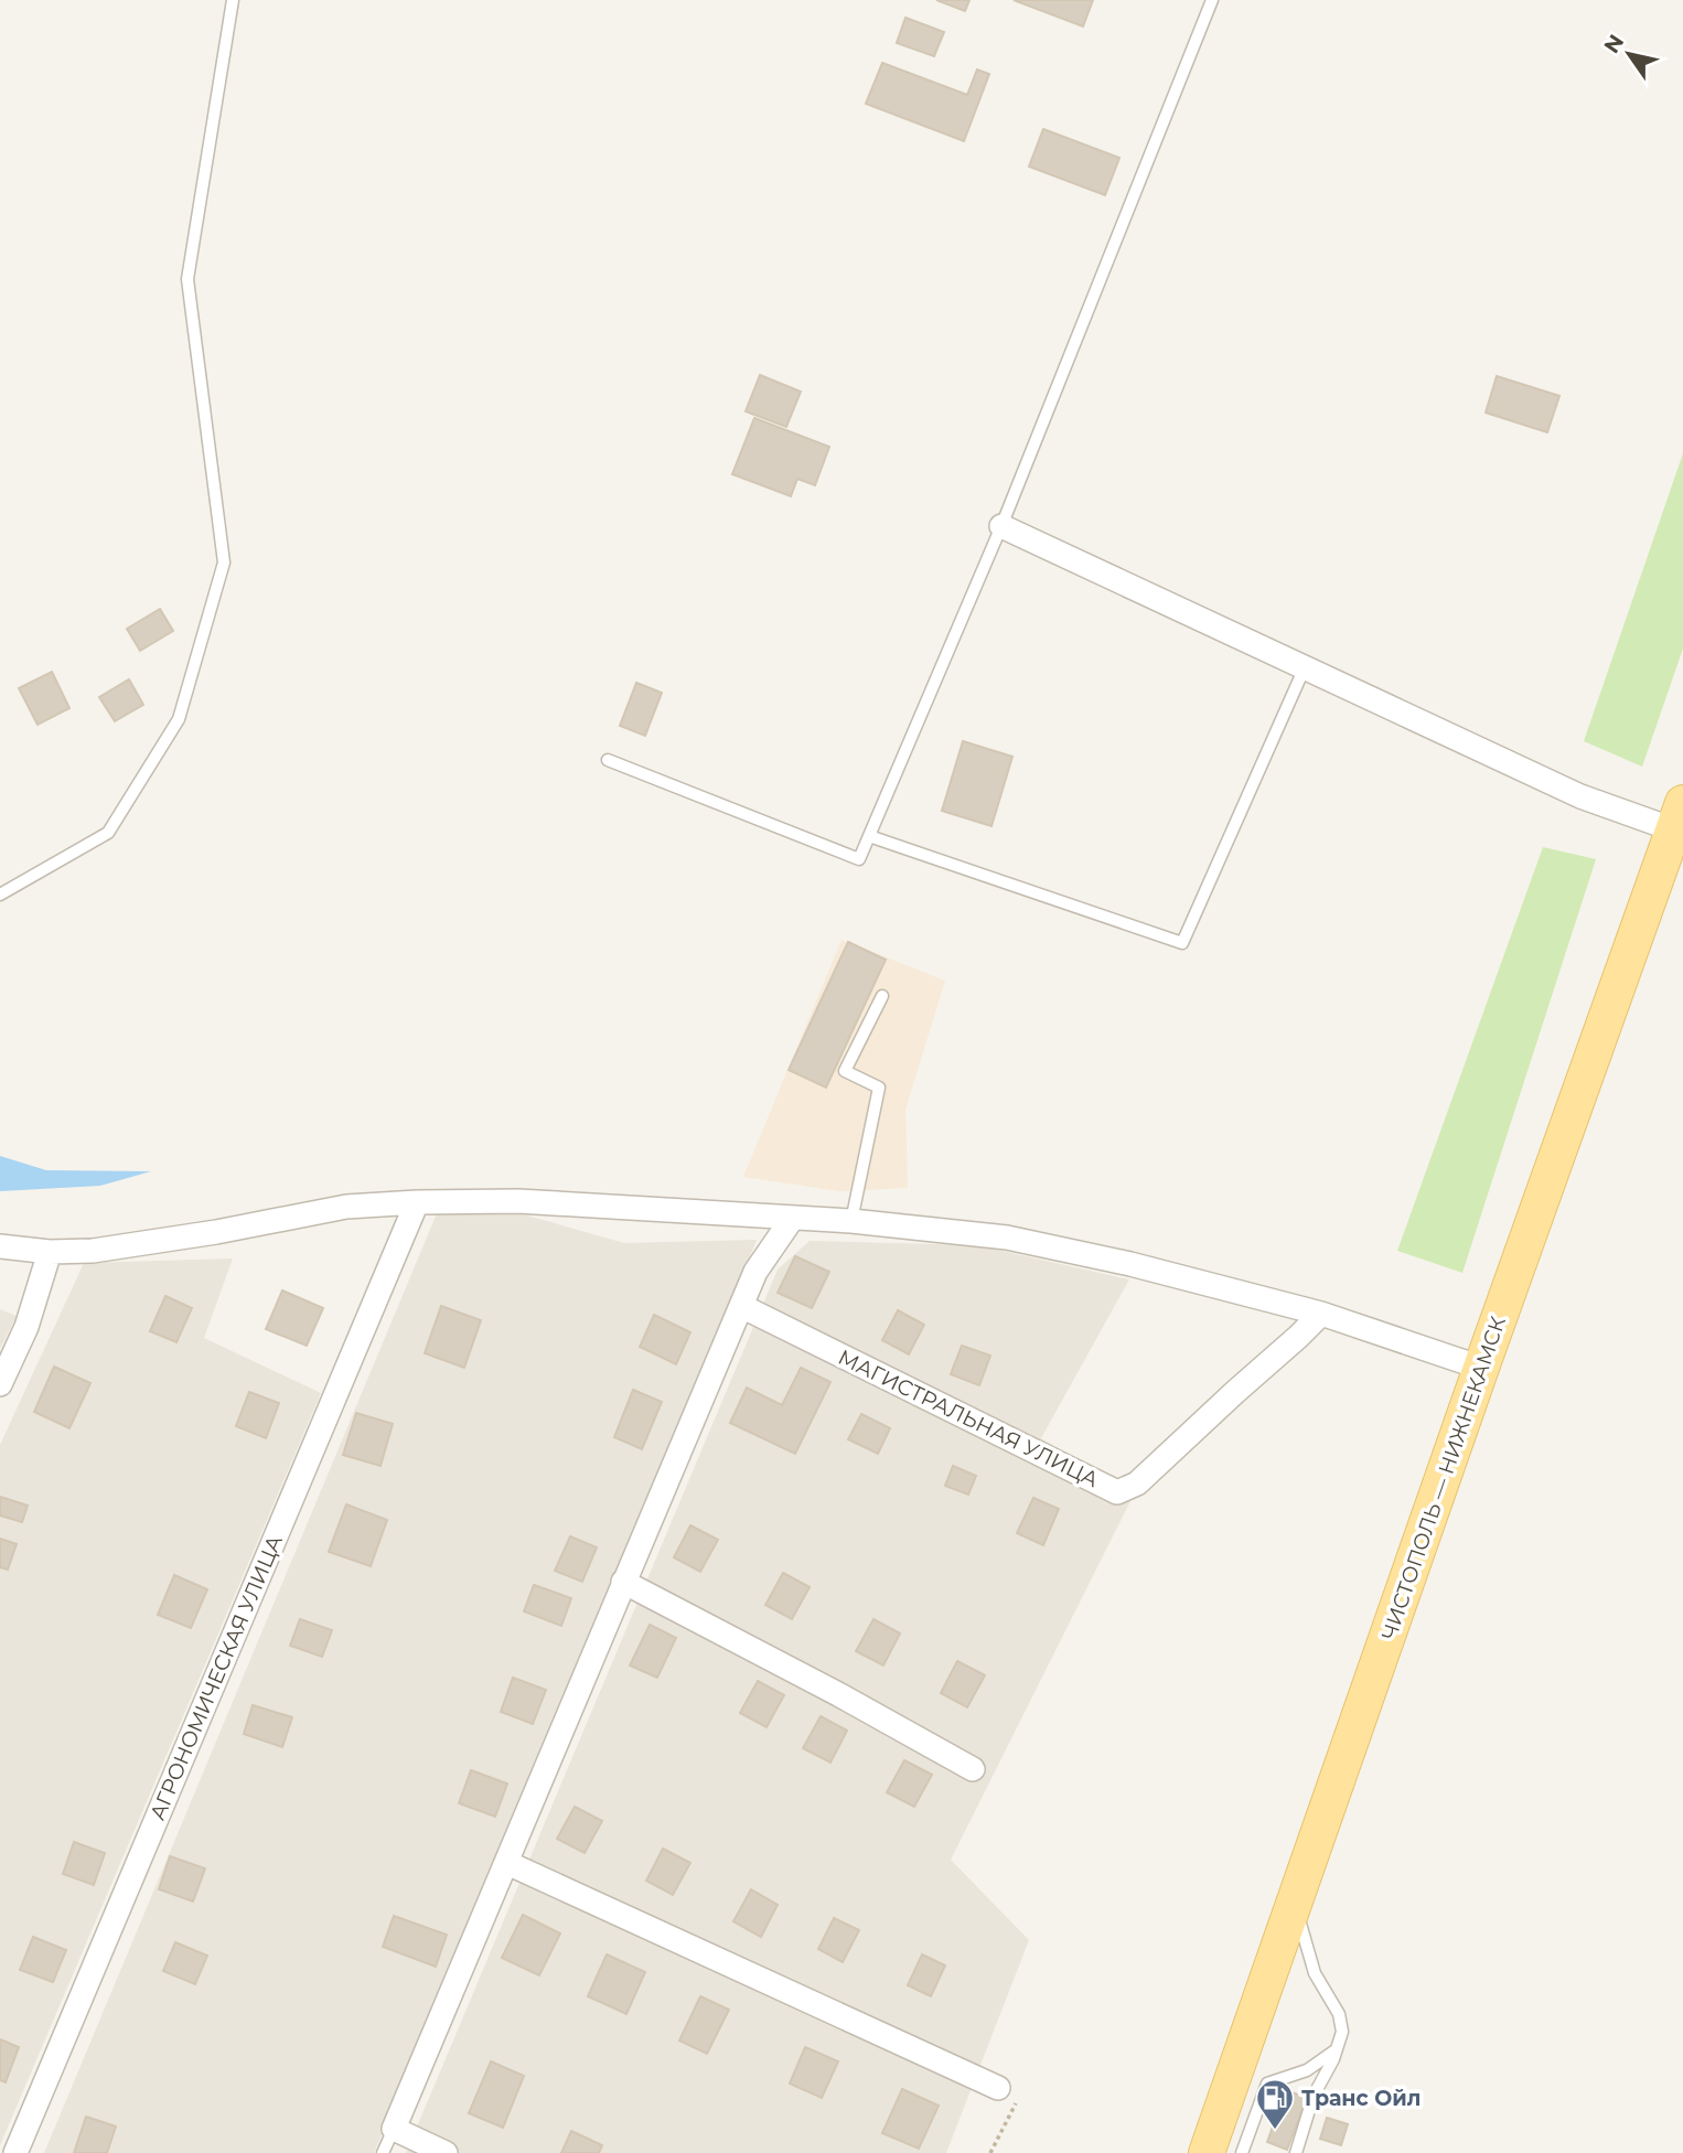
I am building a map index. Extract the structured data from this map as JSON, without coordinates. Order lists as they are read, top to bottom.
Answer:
{
  "streets": {
    "main road": ["ЧИСТОПОЛЬ — НИЖНЕКАМСК"],
    "street": ["МАГИСТРАЛЬНАЯ УЛИЦА", "АГРОНОМИЧЕСКАЯ УЛИЦА"]
  },
  "places": {
    "fuel station": ["Транс Ойл"]
  },
  "north": "top left"
}
